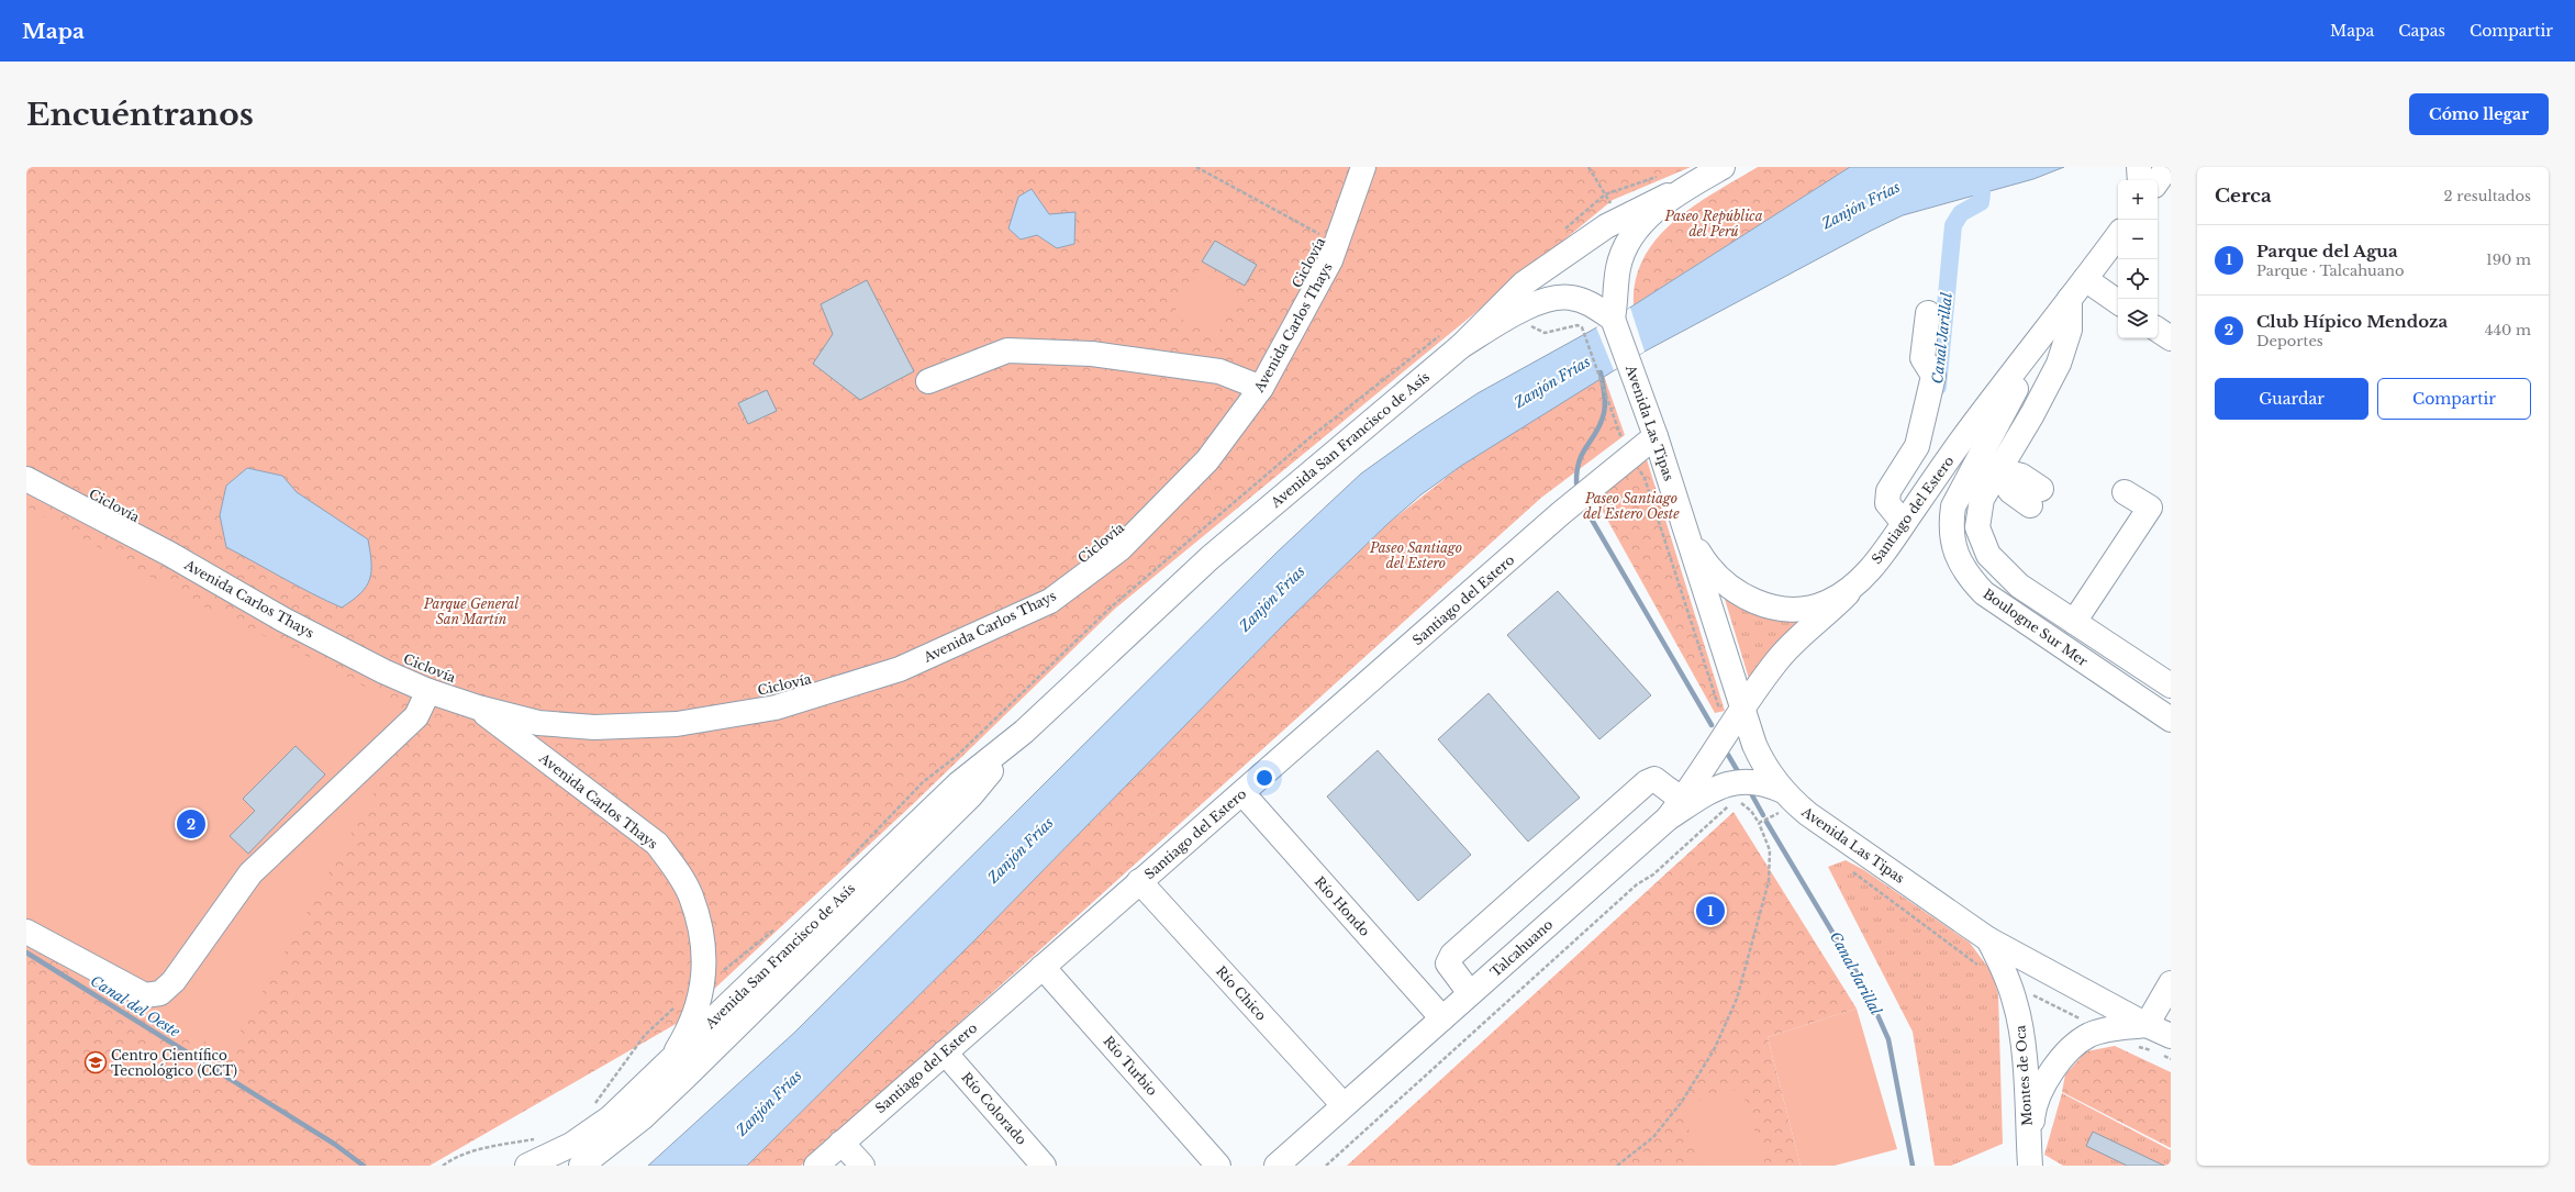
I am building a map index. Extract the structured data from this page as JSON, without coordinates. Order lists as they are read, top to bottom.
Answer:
{
  "streets": {
    "main road": [
      "Avenida Carlos Thays",
      "Avenida Las Tipas",
      "Avenida San Francisco de Asís",
      "Santiago del Estero",
      "Boulogne Sur Mer",
      "Río Hondo",
      "Talcahuano",
      "Río Chico",
      "Río Turbio",
      "Montes de Oca",
      "Río Colorado"
    ]
  },
  "crossings": [
    ["Avenida Carlos Thays", "Avenida San Francisco de Asís"],
    ["Avenida Las Tipas", "Santiago del Estero"],
    ["Avenida Las Tipas", "Talcahuano"],
    ["Avenida Las Tipas", "Montes de Oca"],
    ["Santiago del Estero", "Boulogne Sur Mer"],
    ["Santiago del Estero", "Río Hondo"],
    ["Santiago del Estero", "Talcahuano"],
    ["Santiago del Estero", "Río Chico"],
    ["Santiago del Estero", "Río Turbio"],
    ["Santiago del Estero", "Río Colorado"],
    ["Río Hondo", "Talcahuano"],
    ["Talcahuano", "Río Chico"]
  ],
  "water": ["Zanjón Frías", "Canal Jarillal", "Canal del Oeste"],
  "parks": [
    "Paseo República del Perú",
    "Paseo Santiago del Estero Oeste",
    "Paseo Santiago del Estero",
    "Parque General San Martín"
  ],
  "places": {
    "school or university": ["Centro Científico Tecnológico (CCT)"]
  },
  "page": {
    "header": "Mapa",
    "nav": ["Mapa", "Capas", "Compartir"],
    "buttons": [
      "Cómo llegar",
      ["Guardar", "Compartir"]
    ],
    "title": "Encuéntranos",
    "heading": ["Cerca", "2 resultados"],
    "map_buttons": ["+", "−"],
    "list": [
      {
        "mark": "1",
        "name": "Parque del Agua",
        "note": "Parque · Talcahuano",
        "value": "190 m"
      },
      {
        "mark": "2",
        "name": "Club Hípico Mendoza",
        "note": "Deportes",
        "value": "440 m"
      }
    ],
    "pins": ["2", "1"]
  }
}
